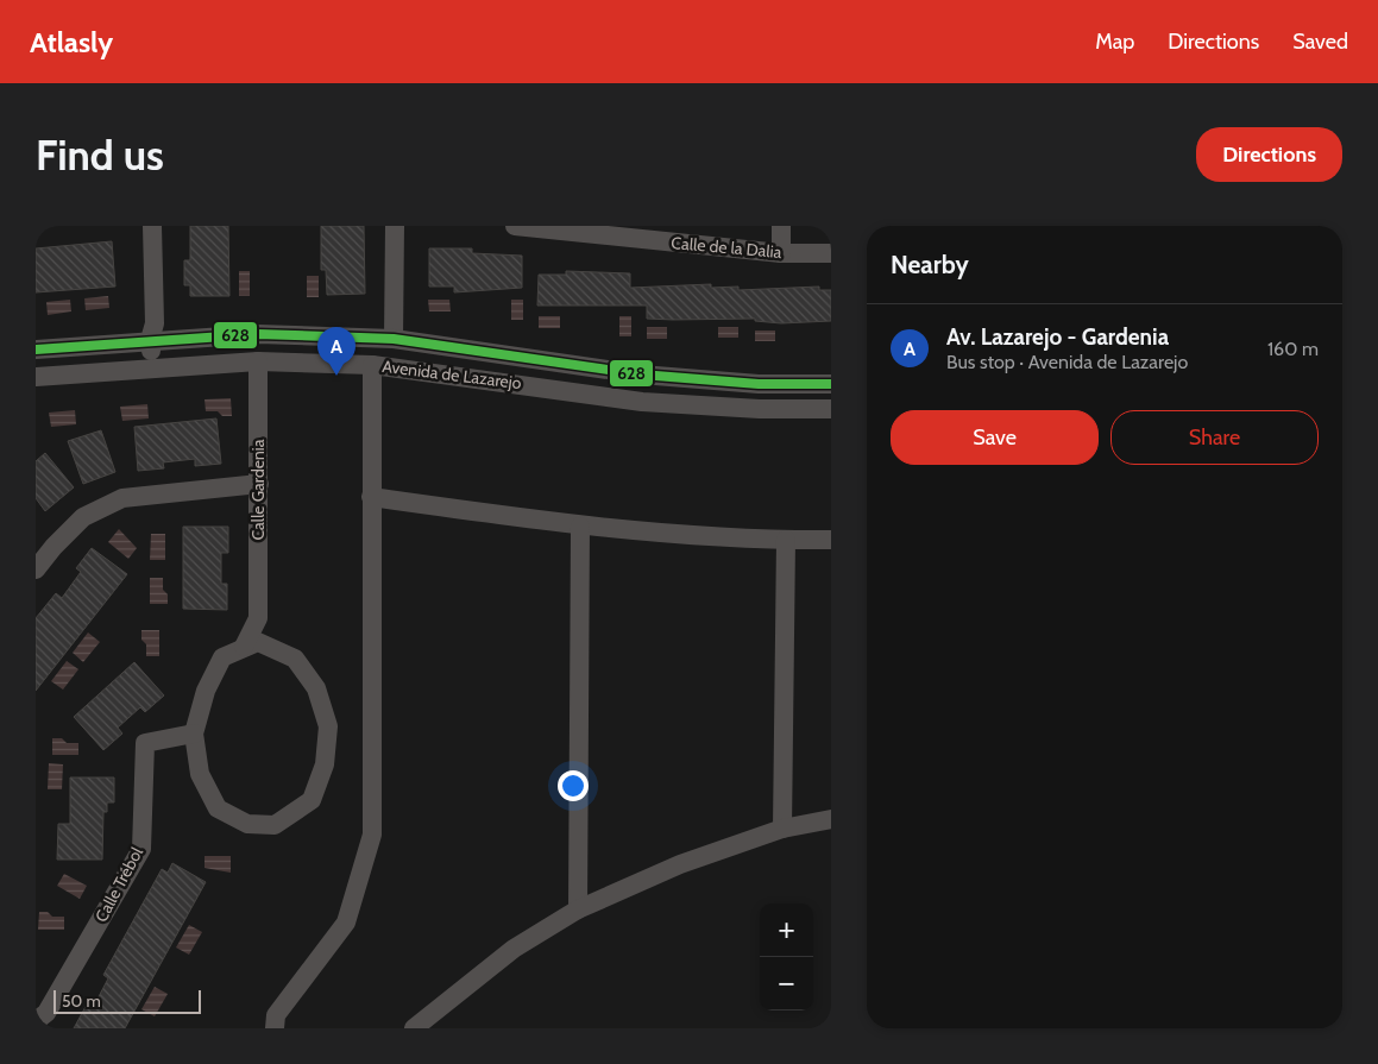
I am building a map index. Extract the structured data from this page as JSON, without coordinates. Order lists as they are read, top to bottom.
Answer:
{
  "streets": {
    "street": [
      "Calle de la Dalia",
      "Avenida de Lazarejo",
      "Calle Gardenia",
      "Calle Trébol"
    ]
  },
  "crossings": [
    ["Avenida de Lazarejo", "Calle Gardenia"],
    ["Calle Gardenia", "Calle Trébol"]
  ],
  "lines": ["transit line 628"],
  "scale_bar": "50 m",
  "page": {
    "header": "Atlasly",
    "nav": ["Map", "Directions", "Saved"],
    "buttons": [
      "Directions",
      ["Save", "Share"]
    ],
    "title": "Find us",
    "heading": "Nearby",
    "list": [
      {
        "mark": "A",
        "name": "Av. Lazarejo - Gardenia",
        "note": "Bus stop · Avenida de Lazarejo",
        "value": "160 m"
      }
    ],
    "pins": "A",
    "map_buttons": ["+", "−"],
    "scale": "50 m"
  }
}
